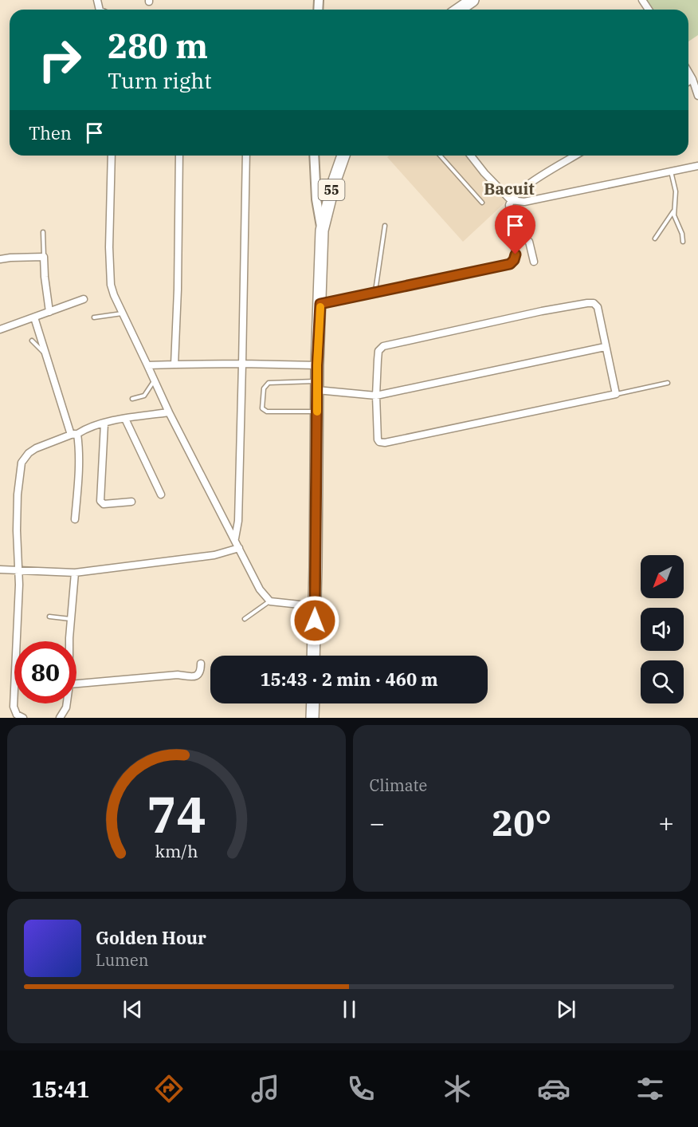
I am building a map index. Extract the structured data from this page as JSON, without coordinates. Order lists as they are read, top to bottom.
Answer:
{
  "streets": {
    "highway": ["55"]
  },
  "districts": ["Bacuit"],
  "north": "bottom left",
  "page": {
    "turn": ["280 m", "Turn right"],
    "then": "Then",
    "limit": "80",
    "trip": "15:43 · 2 min · 460 m",
    "tile": "Climate",
    "heat": ["−", "20°", "+"],
    "song": ["Golden Hour", "Lumen"],
    "tabs": "15:41",
    "gauge": ["74", "km/h"]
  }
}
